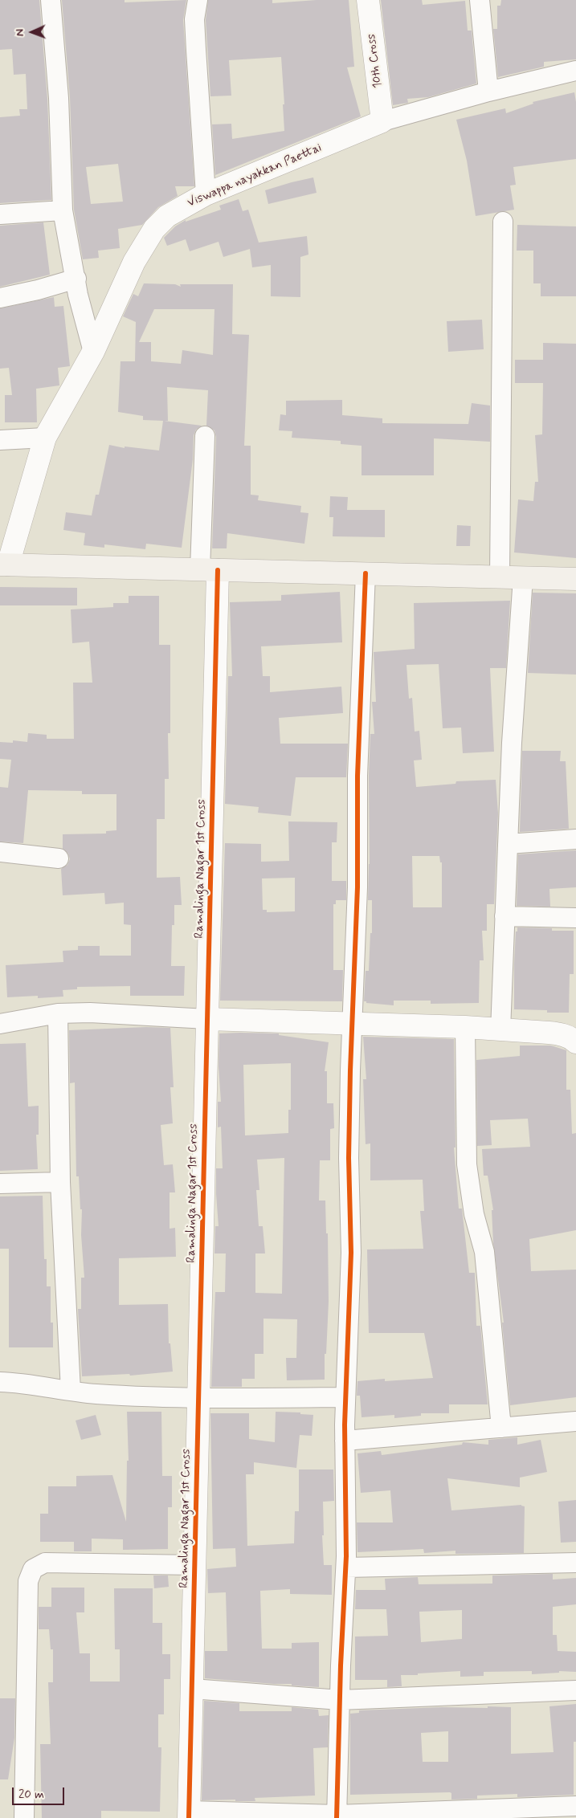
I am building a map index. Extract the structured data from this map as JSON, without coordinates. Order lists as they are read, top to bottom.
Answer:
{
  "streets": {
    "street": ["10th Cross", "Viswappa nayakkan Paettai", "Ramalinga Nagar 1st Cross"]
  },
  "crossings": [
    ["10th Cross", "Viswappa nayakkan Paettai"]
  ],
  "scale_bar": "20 m",
  "north": "left"
}
